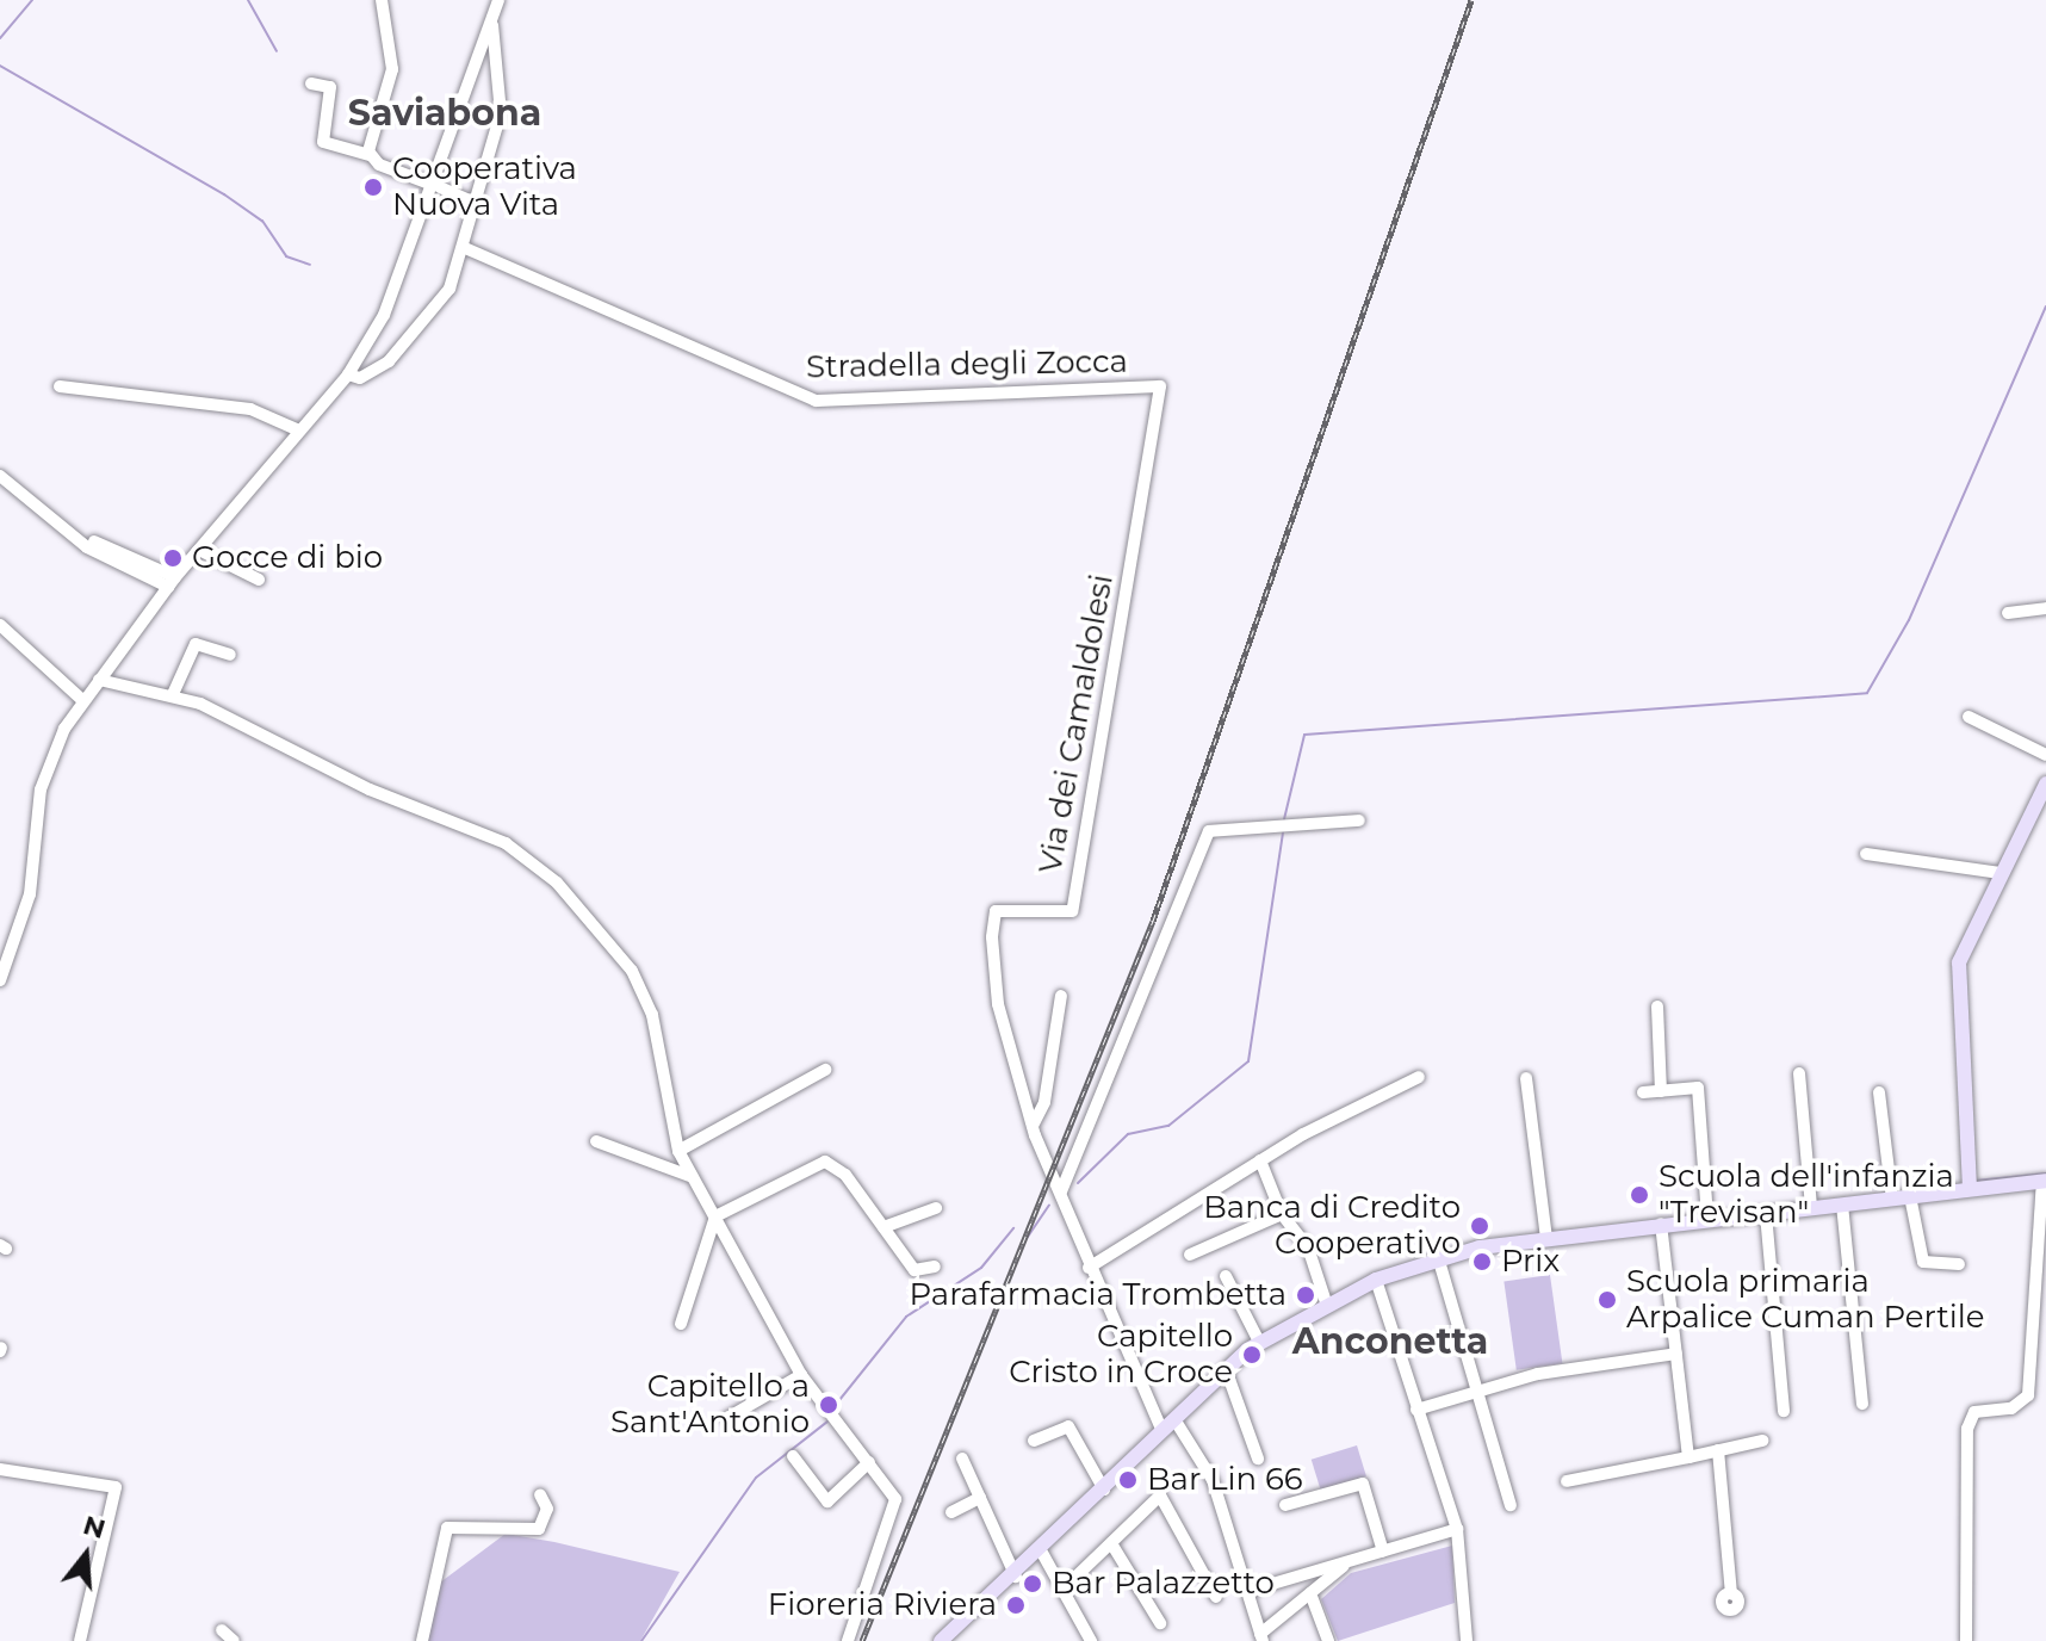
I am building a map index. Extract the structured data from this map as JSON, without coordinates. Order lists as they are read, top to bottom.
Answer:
{
  "streets": {
    "street": ["Stradella degli Zocca", "Via dei Camaldolesi"]
  },
  "crossings": [
    ["Stradella degli Zocca", "Via dei Camaldolesi"]
  ],
  "districts": ["Saviabona", "Anconetta"],
  "places": [
    "Cooperativa Nuova Vita",
    "Gocce di bio",
    "Scuola dell'infanzia \"Trevisan\"",
    "Banca di Credito Cooperativo",
    "Prix",
    "Parafarmacia Trombetta",
    "Scuola primaria Arpalice Cuman Pertile",
    "Capitello Cristo in Croce",
    "Capitello a Sant'Antonio",
    "Bar Lin 66",
    "Bar Palazzetto",
    "Fioreria Riviera"
  ],
  "north": "top"
}
